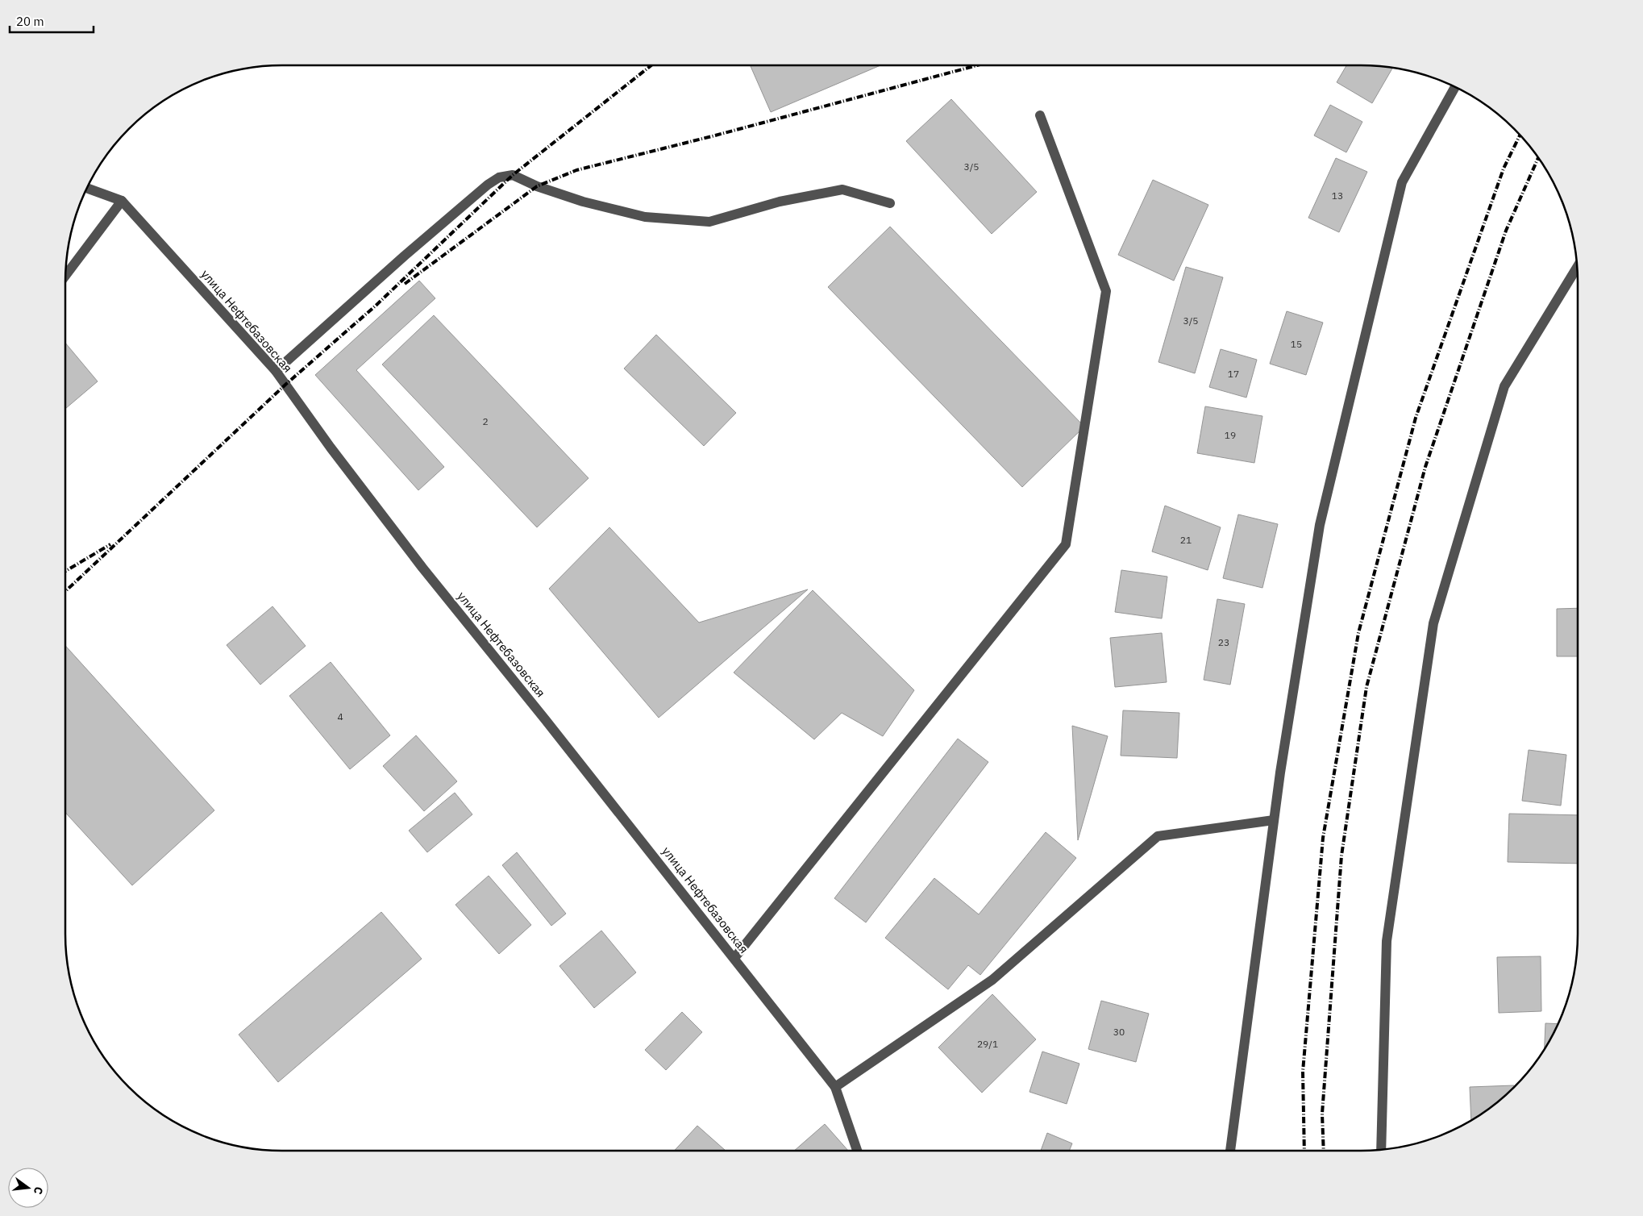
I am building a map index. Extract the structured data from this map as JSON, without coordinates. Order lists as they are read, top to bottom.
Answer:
{
  "streets": {
    "street": ["улица Нефтебазовская"]
  },
  "house_numbers": [
    "3/5",
    "13",
    "3/5",
    "15",
    "17",
    "2",
    "19",
    "21",
    "23",
    "4",
    "30",
    "29/1"
  ],
  "scale_bar": "20 m",
  "north": "right"
}
